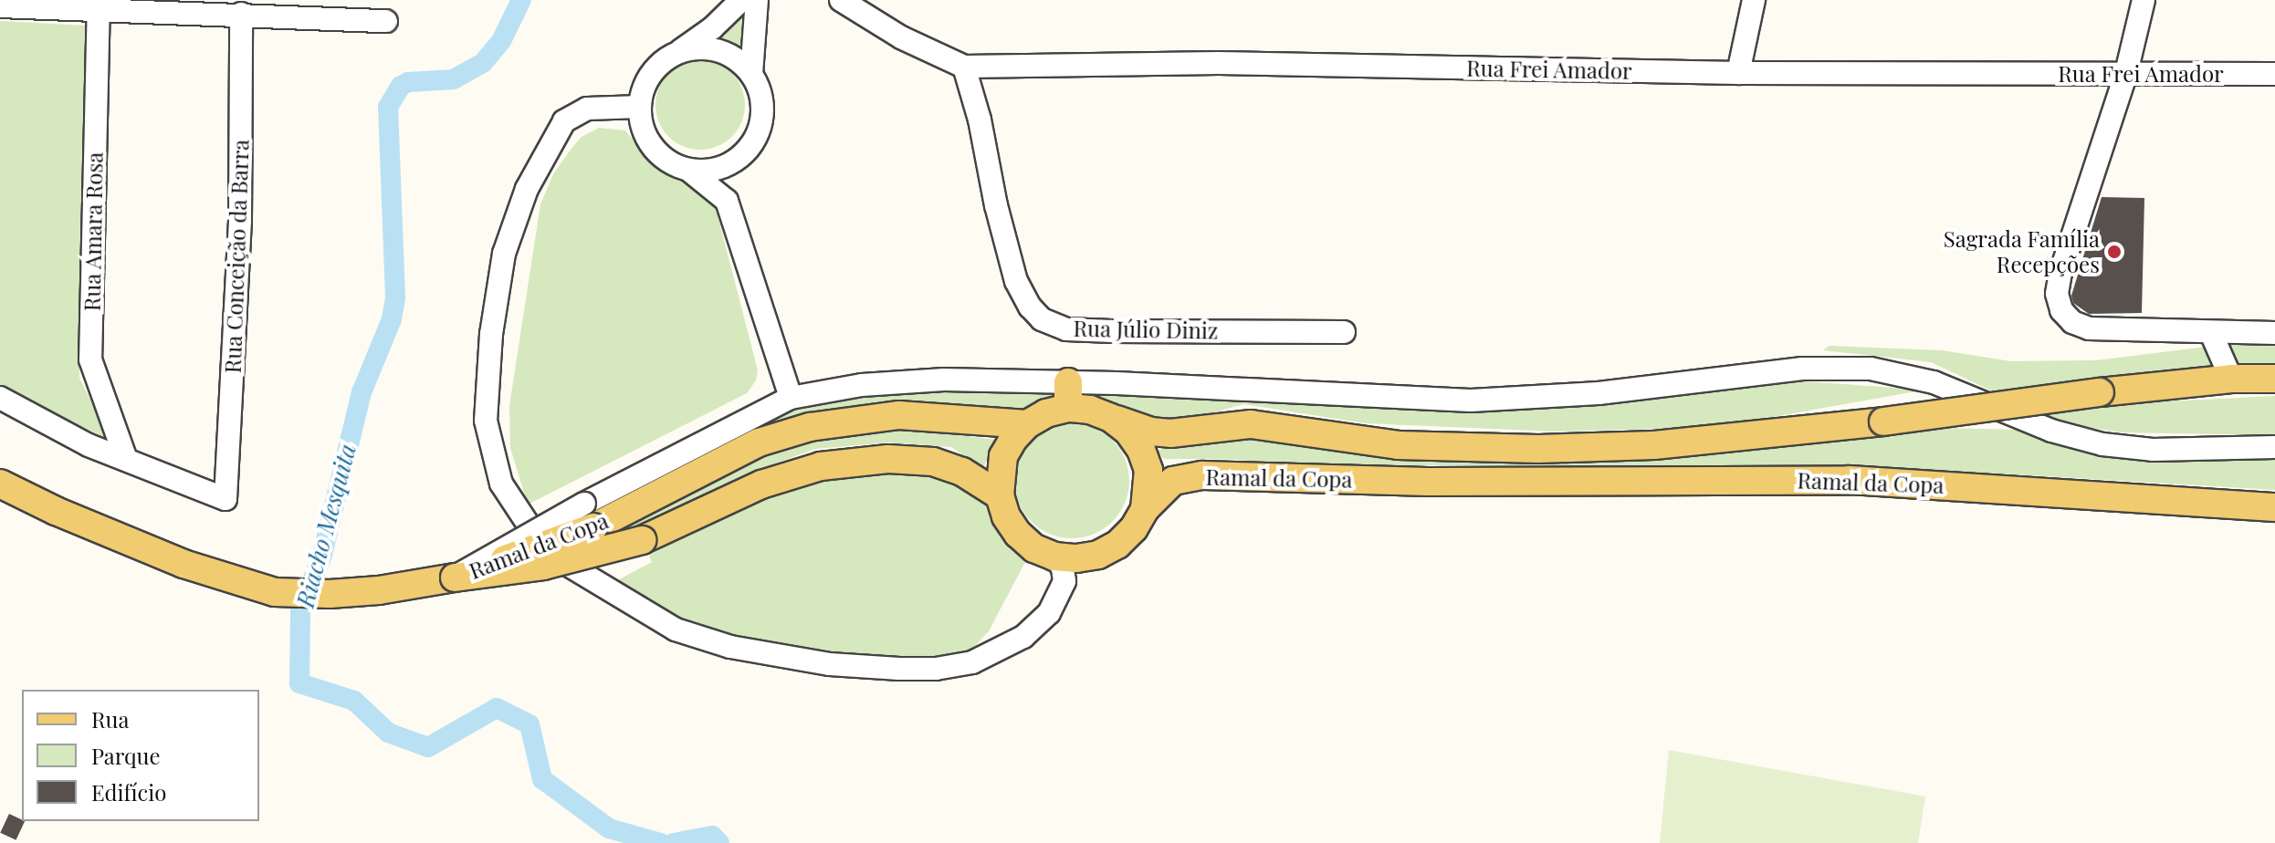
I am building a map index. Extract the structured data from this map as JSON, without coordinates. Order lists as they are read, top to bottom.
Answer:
{
  "streets": {
    "main road": ["Ramal da Copa"],
    "street": [
      "Rua Frei Amador",
      "Rua Amara Rosa",
      "Rua Conceição da Barra",
      "Rua Júlio Diniz"
    ]
  },
  "crossings": [
    ["Rua Frei Amador", "Rua Júlio Diniz"],
    ["Rua Amara Rosa", "Rua Conceição da Barra"]
  ],
  "water": ["Riacho Mesquita"],
  "places": ["Sagrada Família Recepções"],
  "legend": ["Rua", "Parque", "Edifício"]
}
